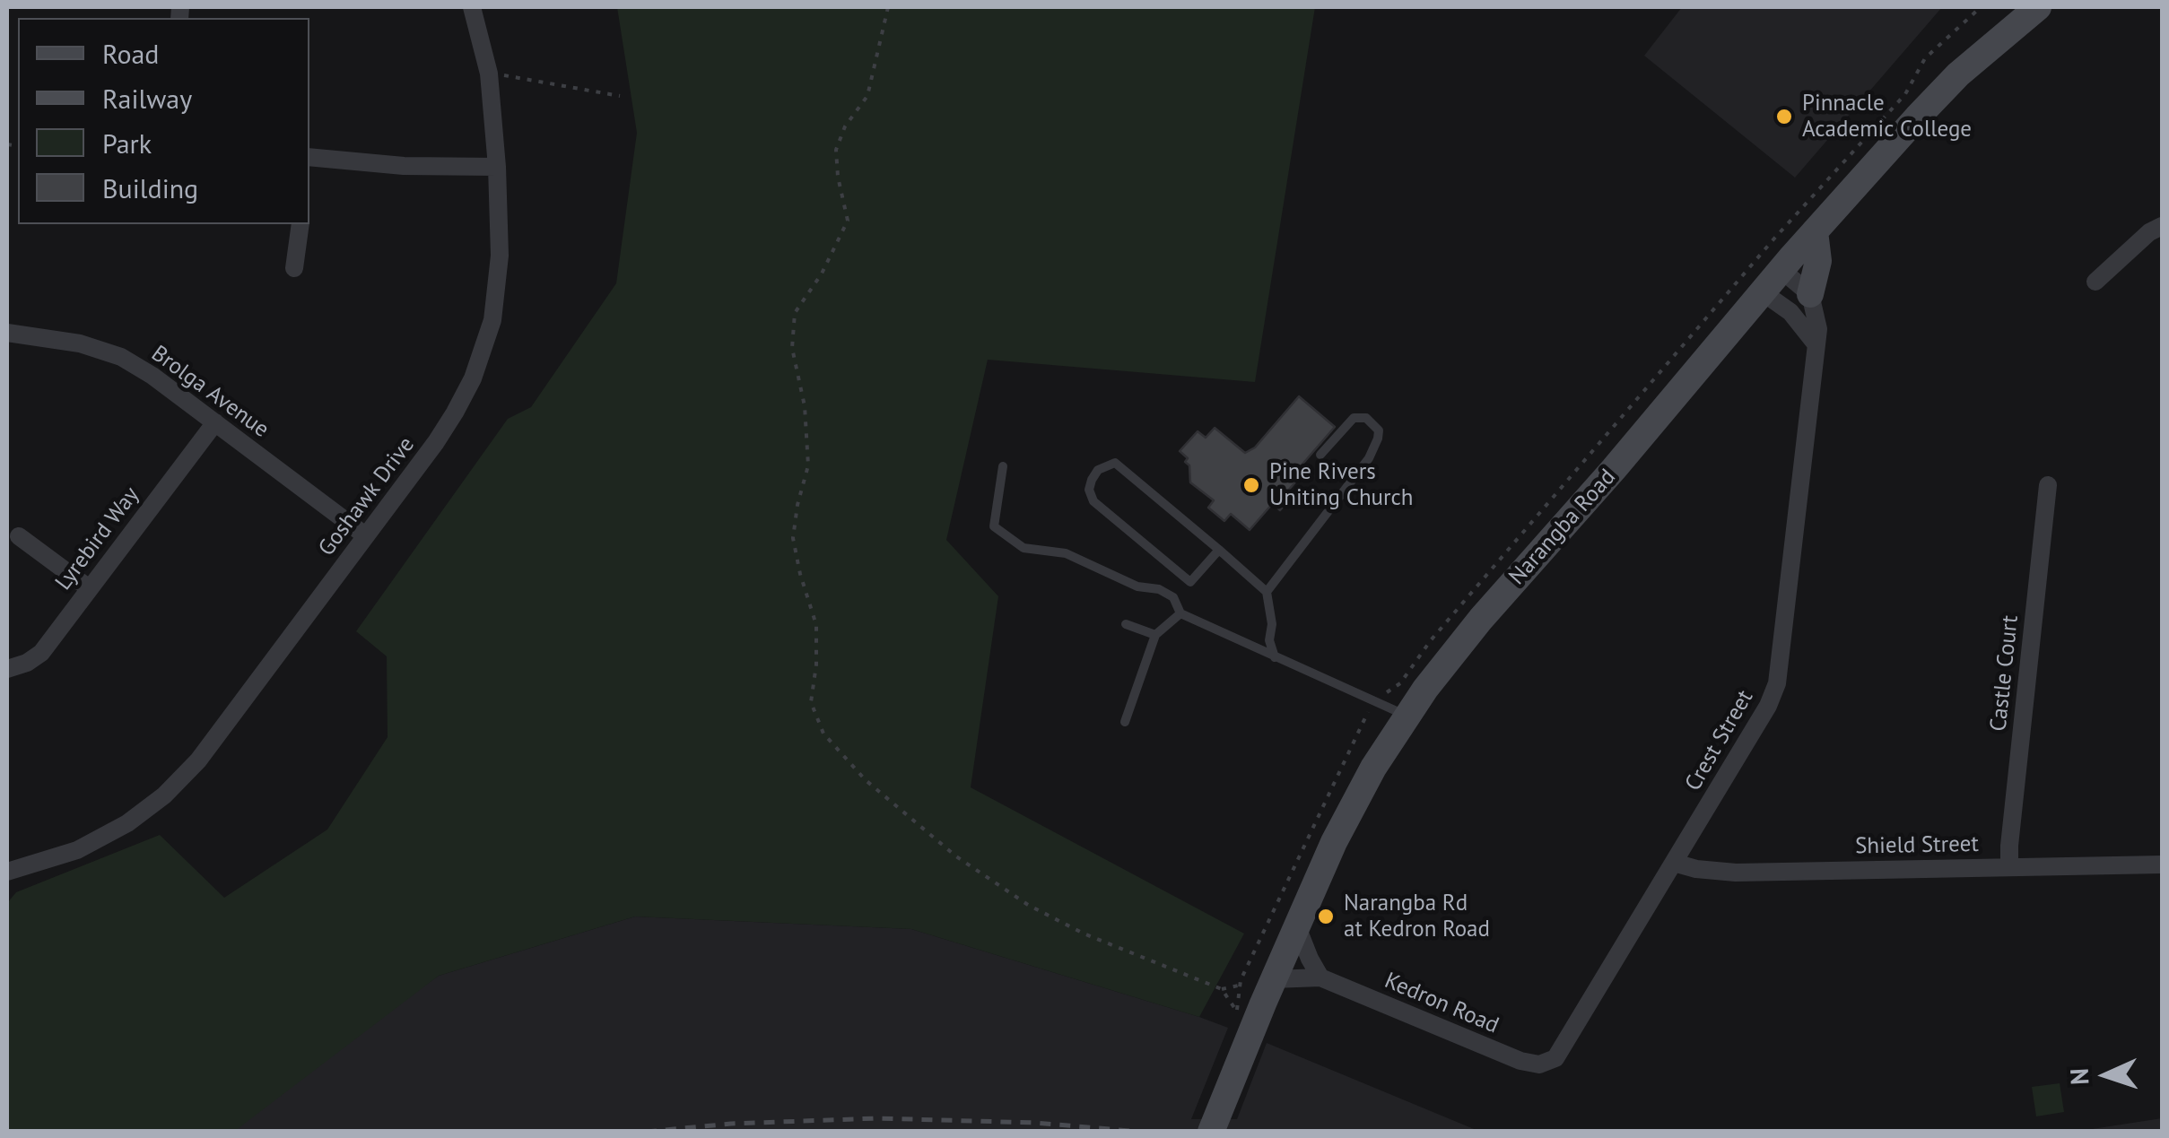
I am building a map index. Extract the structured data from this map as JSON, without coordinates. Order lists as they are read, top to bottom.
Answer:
{
  "streets": {
    "main road": ["Narangba Road"],
    "street": [
      "Brolga Avenue",
      "Goshawk Drive",
      "Lyrebird Way",
      "Castle Court",
      "Crest Street",
      "Shield Street",
      "Kedron Road"
    ]
  },
  "crossings": [
    ["Brolga Avenue", "Goshawk Drive"],
    ["Brolga Avenue", "Lyrebird Way"],
    ["Narangba Road", "Kedron Road"],
    ["Castle Court", "Shield Street"],
    ["Crest Street", "Shield Street"],
    ["Crest Street", "Kedron Road"]
  ],
  "places": ["Pinnacle Academic College", "Pine Rivers Uniting Church", "Narangba Rd at Kedron Road"],
  "legend": [
    "Road",
    "Railway",
    "Park",
    "Building"
  ],
  "north": "left"
}
